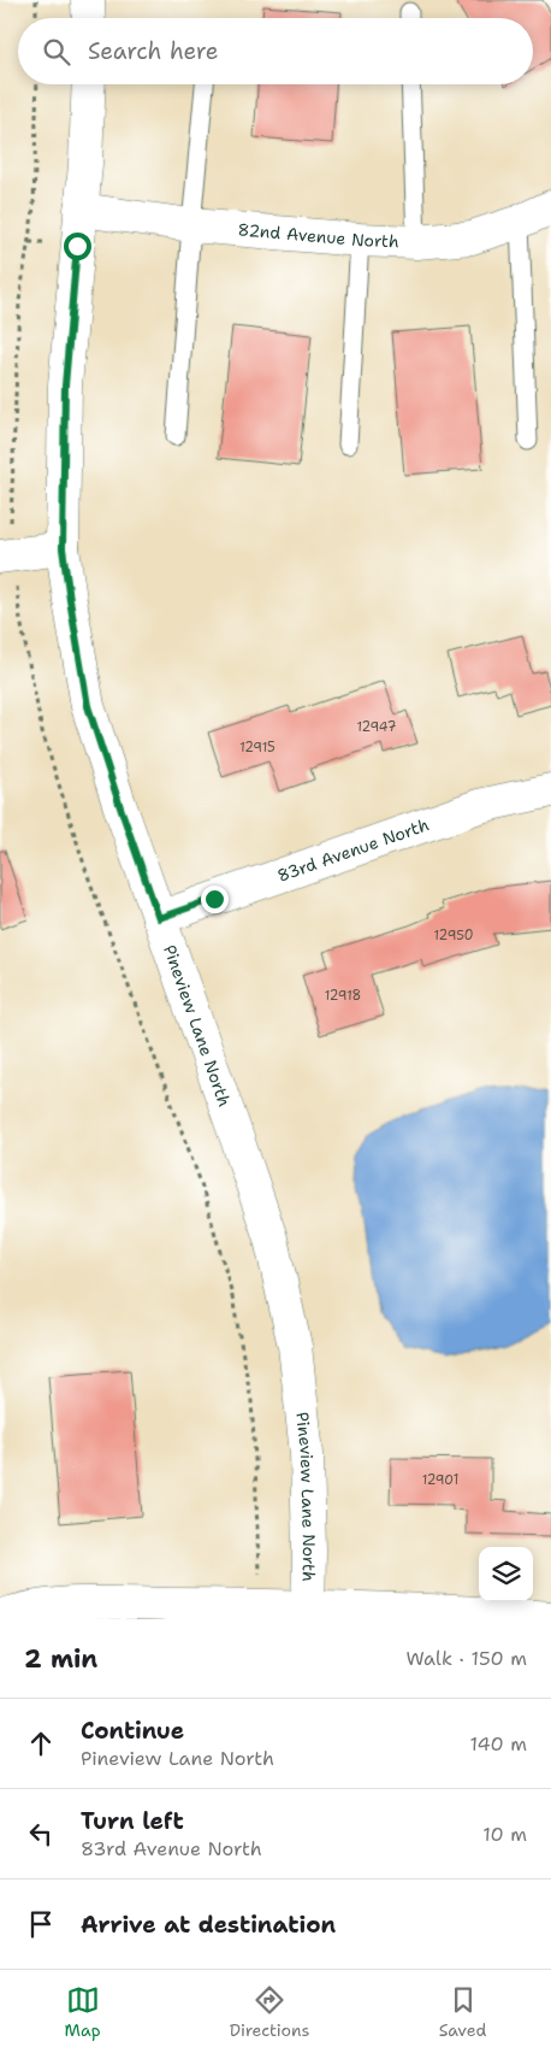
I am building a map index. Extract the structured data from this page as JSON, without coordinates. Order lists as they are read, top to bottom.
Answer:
{
  "streets": {
    "street": ["82nd Avenue North", "83rd Avenue North", "Pineview Lane North"]
  },
  "crossings": [
    ["82nd Avenue North", "Pineview Lane North"],
    ["83rd Avenue North", "Pineview Lane North"]
  ],
  "house_numbers": [
    "12947",
    "12915",
    "12950",
    "12918",
    "12901"
  ],
  "page": {
    "search": "Search here",
    "heading": ["2 min", "Walk · 150 m"],
    "list": [
      ["Continue", "Pineview Lane North", "140 m"],
      ["Turn left", "83rd Avenue North", "10 m"],
      "Arrive at destination"
    ],
    "nav": ["Map", "Directions", "Saved"]
  }
}
